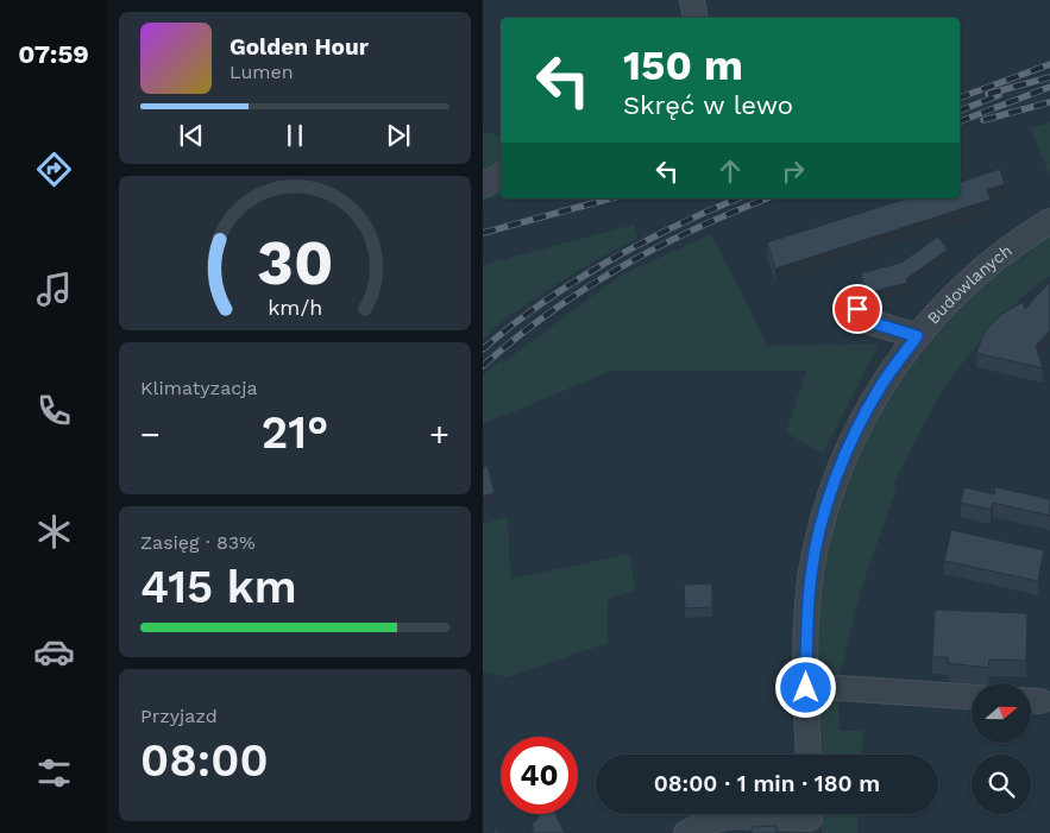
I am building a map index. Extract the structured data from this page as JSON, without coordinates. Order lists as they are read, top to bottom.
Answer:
{
  "streets": {
    "street": ["Budowlanych"]
  },
  "north": "right",
  "page": {
    "tabs": "07:59",
    "turn": ["150 m", "Skręć w lewo"],
    "song": ["Golden Hour", "Lumen"],
    "tile": [
      "Klimatyzacja",
      ["Zasięg · 83%", "415 km"],
      ["Przyjazd", "08:00"]
    ],
    "heat": ["−", "21°", "+"],
    "limit": "40",
    "trip": "08:00 · 1 min · 180 m",
    "gauge": ["30", "km/h"]
  }
}
